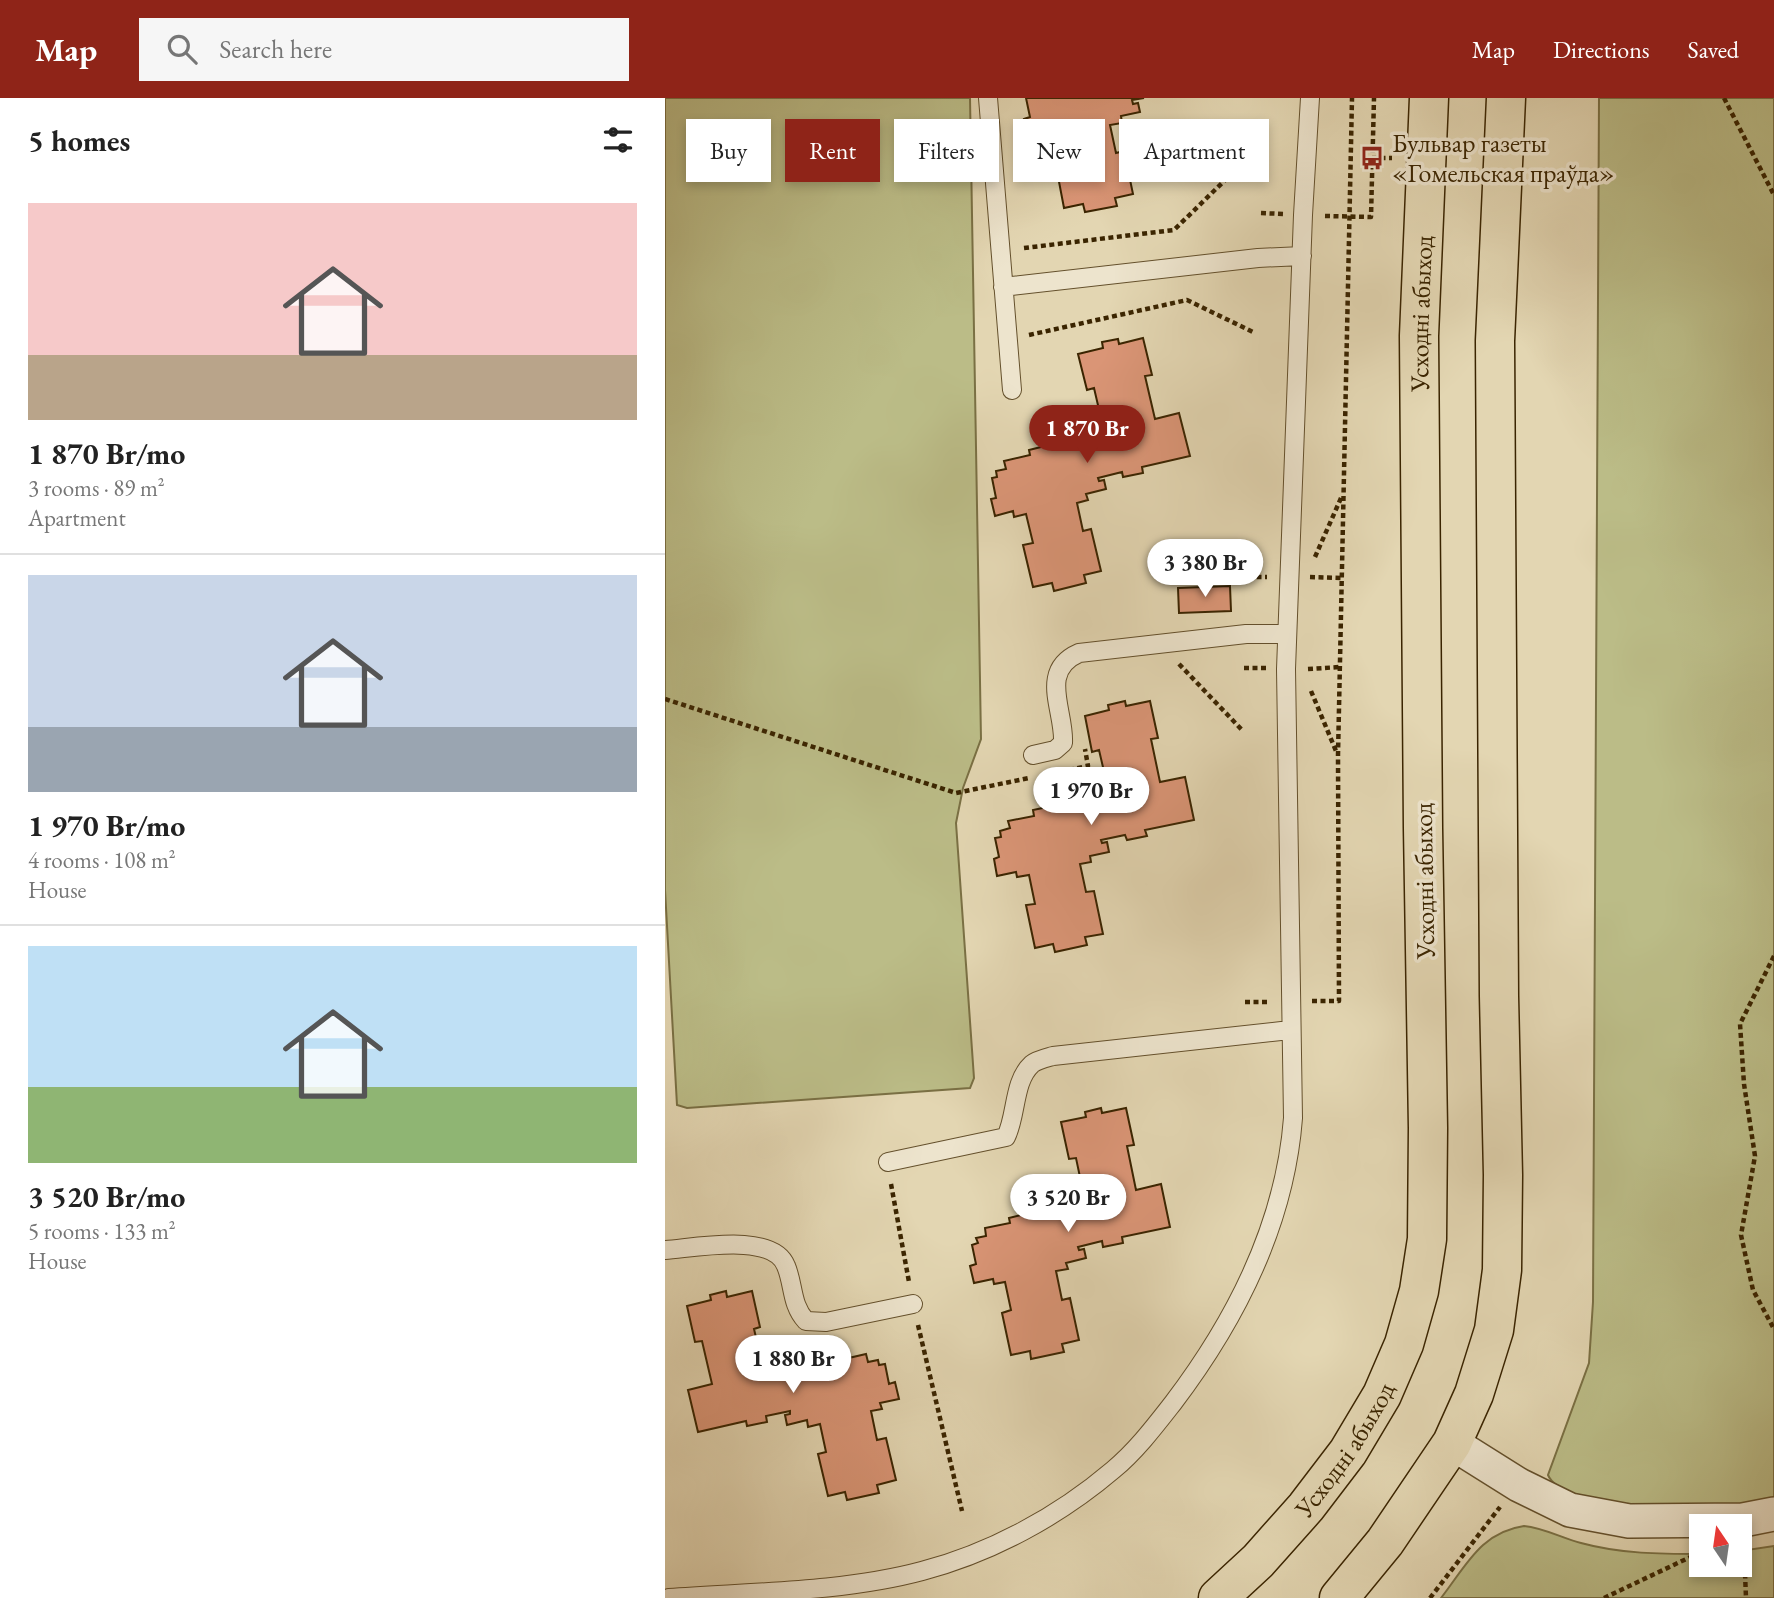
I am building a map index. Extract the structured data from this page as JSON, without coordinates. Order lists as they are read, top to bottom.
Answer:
{
  "streets": {
    "main road": ["Усходні абыход"]
  },
  "places": {
    "bus stop": ["Бульвар газеты «Гомельская праўда»"]
  },
  "north": "top",
  "page": {
    "header": "Map",
    "search": "Search here",
    "nav": ["Map", "Directions", "Saved"],
    "heading": "5 homes",
    "chip": [
      "Buy",
      "Rent",
      "Filters",
      "New",
      "Apartment"
    ],
    "list": [
      {
        "name": "1 870 Br/mo",
        "note": "3 rooms · 89 m² · Apartment"
      },
      {
        "name": "1 970 Br/mo",
        "note": "4 rooms · 108 m² · House"
      },
      {
        "name": "3 520 Br/mo",
        "note": "5 rooms · 133 m² · House"
      }
    ],
    "price": [
      "1 870 Br",
      "3 380 Br",
      "1 970 Br",
      "3 520 Br",
      "1 880 Br"
    ]
  }
}
